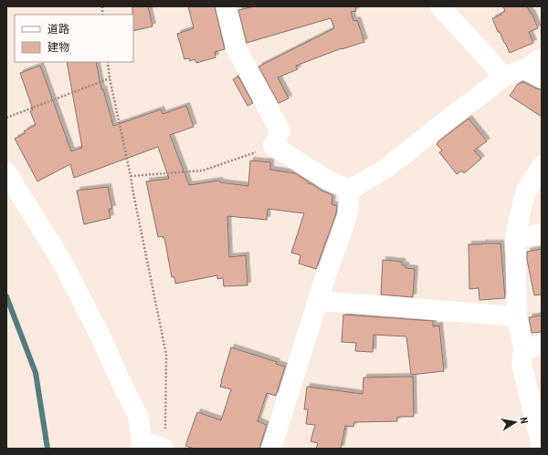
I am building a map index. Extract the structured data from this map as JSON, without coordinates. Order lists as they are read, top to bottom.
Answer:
{
  "legend": ["道路", "建物"],
  "north": "right"
}
